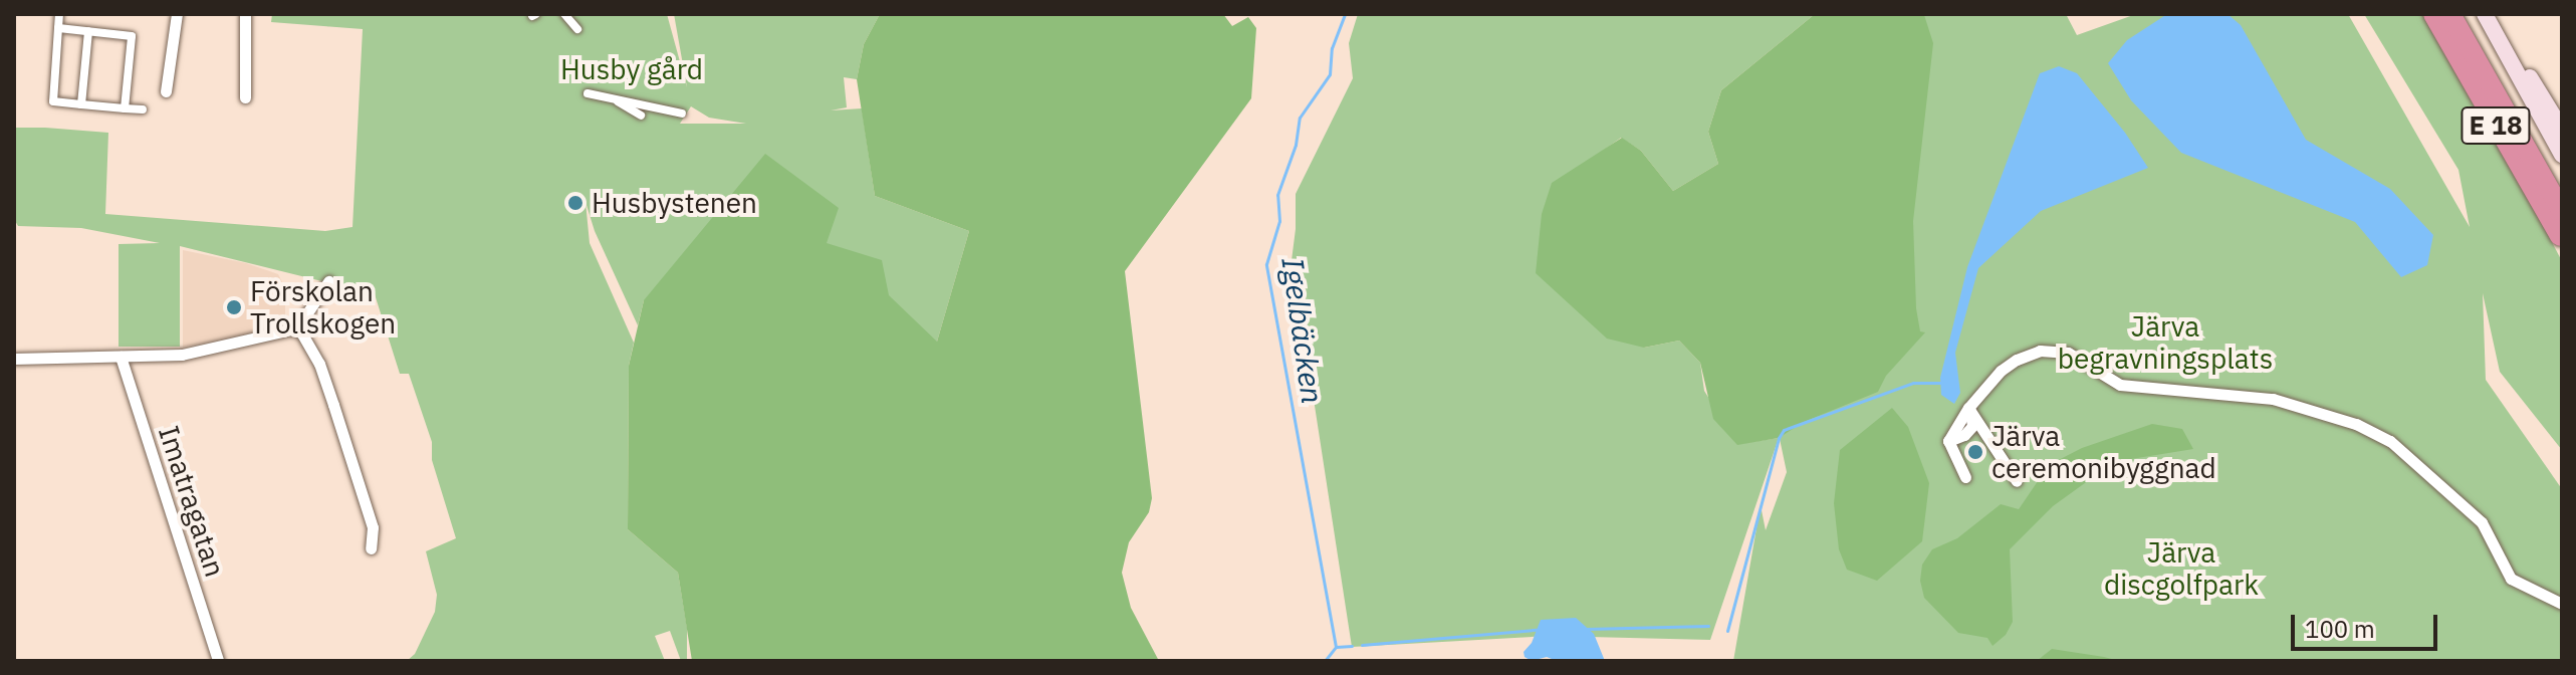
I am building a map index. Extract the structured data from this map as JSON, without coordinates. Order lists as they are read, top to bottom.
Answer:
{
  "streets": {
    "highway": ["E 18"],
    "street": ["Imatragatan"]
  },
  "water": ["Igelbäcken"],
  "parks": ["Husby gård", "Järva begravningsplats", "Järva discgolfpark"],
  "places": ["Husbystenen", "Förskolan Trollskogen", "Järva ceremonibyggnad"],
  "scale_bar": "100 m"
}
